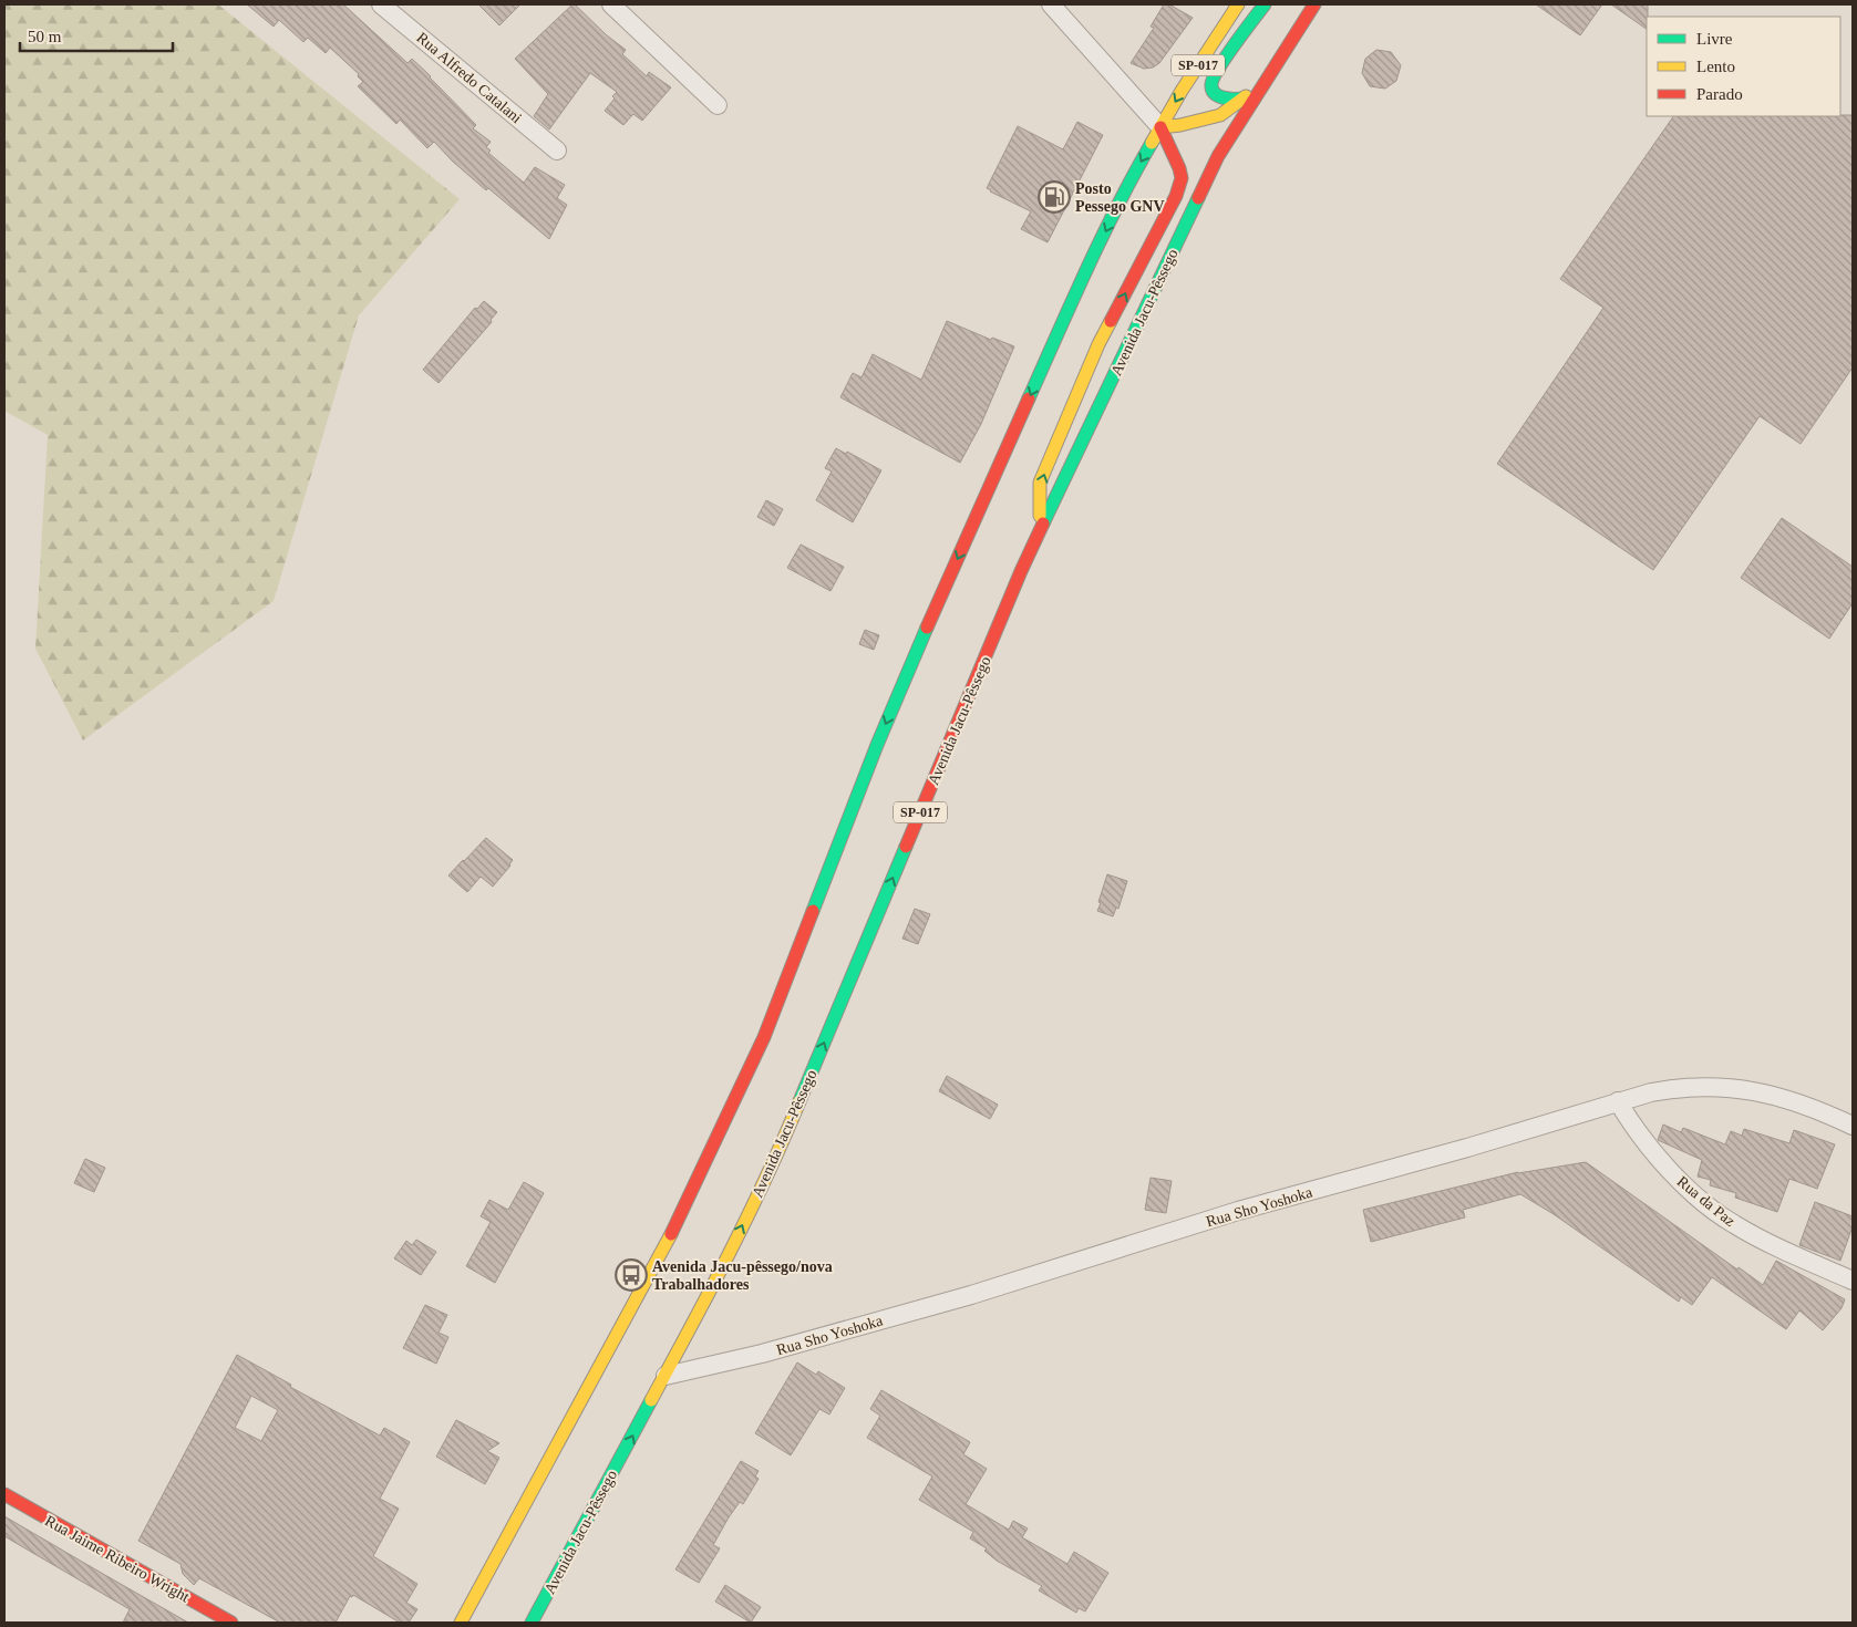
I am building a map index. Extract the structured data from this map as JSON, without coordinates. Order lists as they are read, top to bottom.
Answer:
{
  "streets": {
    "main road": ["SP-017", "Avenida Jacu-Pêssego", "Rua Jaime Ribeiro Wright"],
    "street": ["Rua Alfredo Catalani", "Rua da Paz", "Rua Sho Yoshoka"]
  },
  "crossings": [
    ["Avenida Jacu-Pêssego", "Rua Sho Yoshoka"],
    ["Rua da Paz", "Rua Sho Yoshoka"]
  ],
  "places": {
    "fuel station": ["Posto Pessego GNV"],
    "bus stop": ["Avenida Jacu-pêssego/nova Trabalhadores"]
  },
  "legend": ["Livre", "Lento", "Parado"],
  "scale_bar": "50 m"
}
